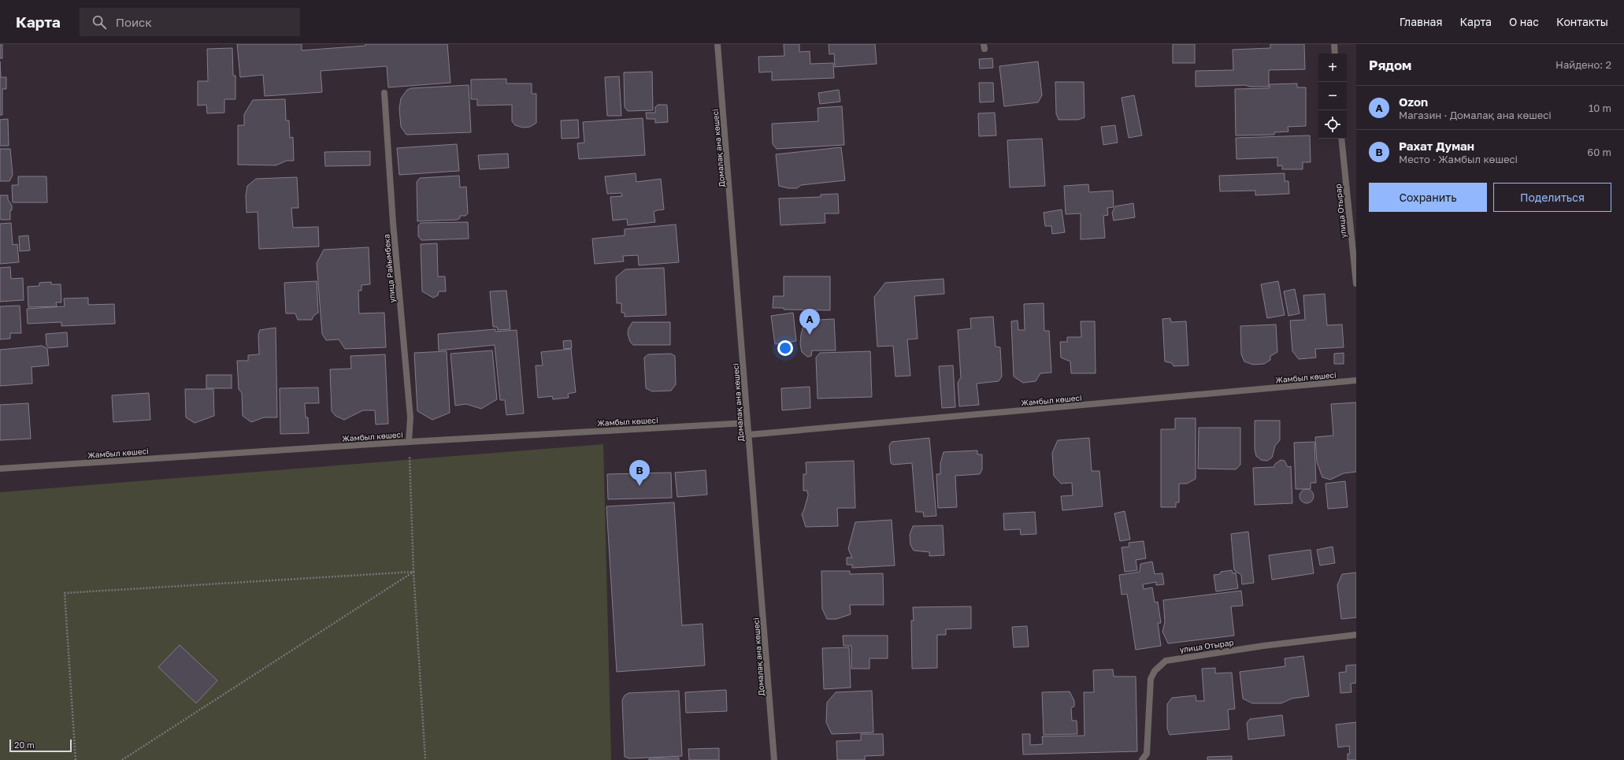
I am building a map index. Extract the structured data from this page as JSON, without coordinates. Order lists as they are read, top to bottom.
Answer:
{
  "streets": {
    "street": [
      "Домалақ ана көшесі",
      "улица Отырар",
      "улица Райымбека",
      "Жамбыл көшесі"
    ]
  },
  "crossings": [
    ["Домалақ ана көшесі", "Жамбыл көшесі"],
    ["улица Райымбека", "Жамбыл көшесі"]
  ],
  "scale_bar": "20 m",
  "page": {
    "header": "Карта",
    "search": "Поиск",
    "nav": [
      "Главная",
      "Карта",
      "О нас",
      "Контакты"
    ],
    "heading": ["Рядом", "Найдено: 2"],
    "map_buttons": ["+", "−"],
    "list": [
      {
        "mark": "A",
        "name": "Ozon",
        "note": "Магазин · Домалақ ана көшесі",
        "value": "10 m"
      },
      {
        "mark": "B",
        "name": "Рахат Думан",
        "note": "Место · Жамбыл көшесі",
        "value": "60 m"
      }
    ],
    "buttons": ["Сохранить", "Поделиться"],
    "pins": ["A", "B"],
    "scale": "20 m"
  }
}
